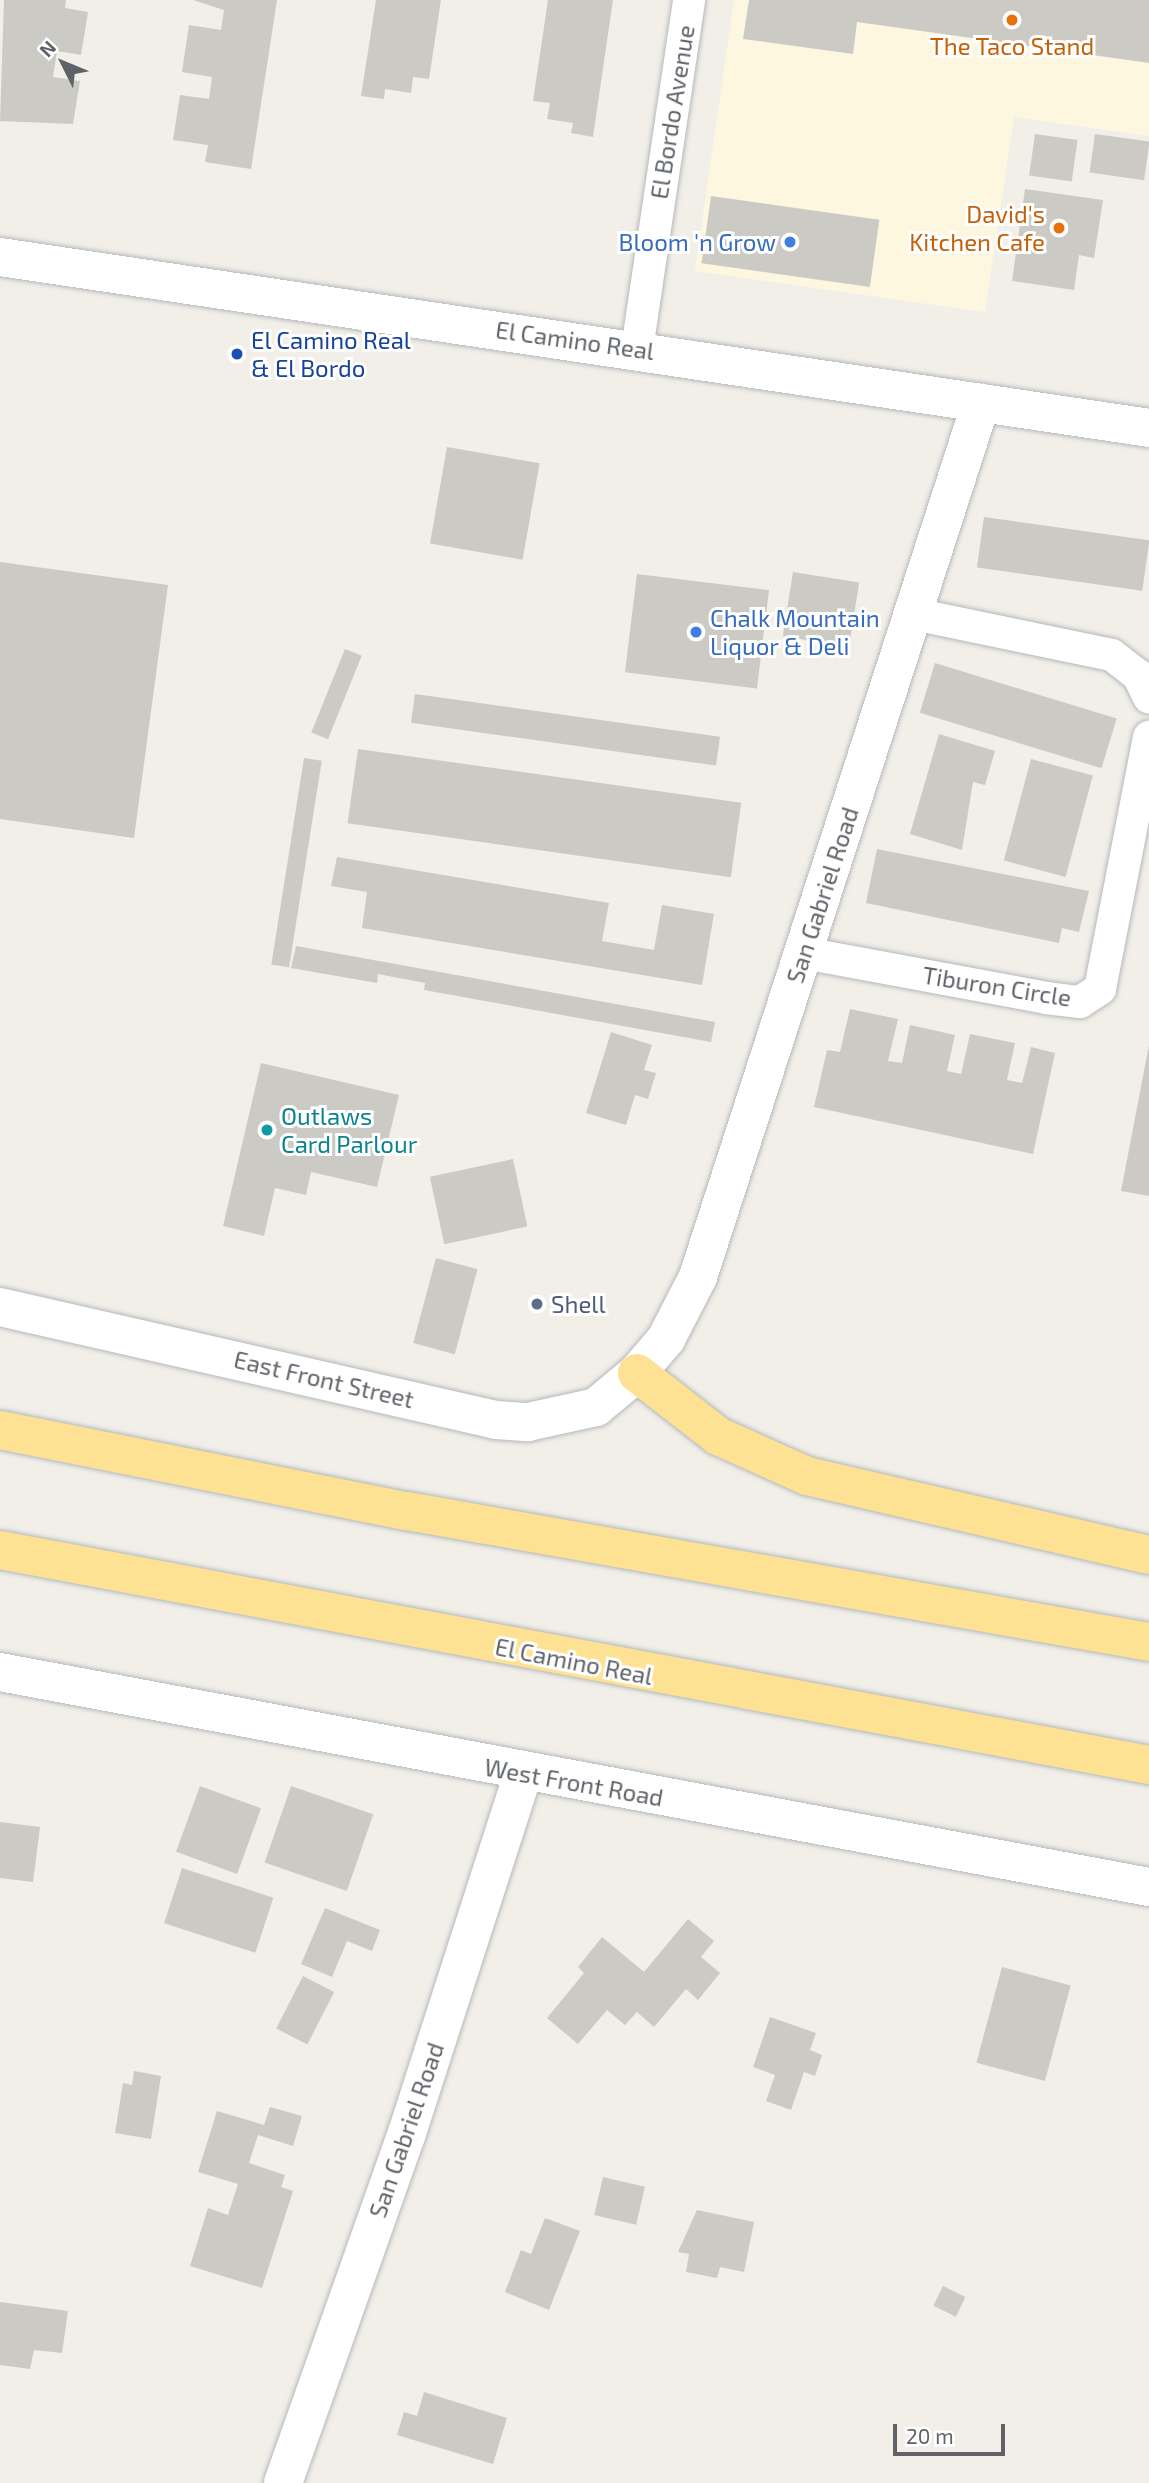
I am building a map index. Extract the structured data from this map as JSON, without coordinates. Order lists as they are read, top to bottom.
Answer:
{
  "streets": {
    "highway": ["El Camino Real"],
    "street": [
      "El Bordo Avenue",
      "San Gabriel Road",
      "Tiburon Circle",
      "East Front Street",
      "West Front Road"
    ]
  },
  "crossings": [
    ["El Bordo Avenue", "El Camino Real"],
    ["El Camino Real", "San Gabriel Road"],
    ["San Gabriel Road", "Tiburon Circle"],
    ["San Gabriel Road", "East Front Street"],
    ["San Gabriel Road", "West Front Road"]
  ],
  "places": [
    "The Taco Stand",
    "David's Kitchen Cafe",
    "Bloom 'n Grow",
    "El Camino Real & El Bordo",
    "Chalk Mountain Liquor & Deli",
    "Outlaws Card Parlour",
    "Shell"
  ],
  "scale_bar": "20 m",
  "north": "top left"
}
